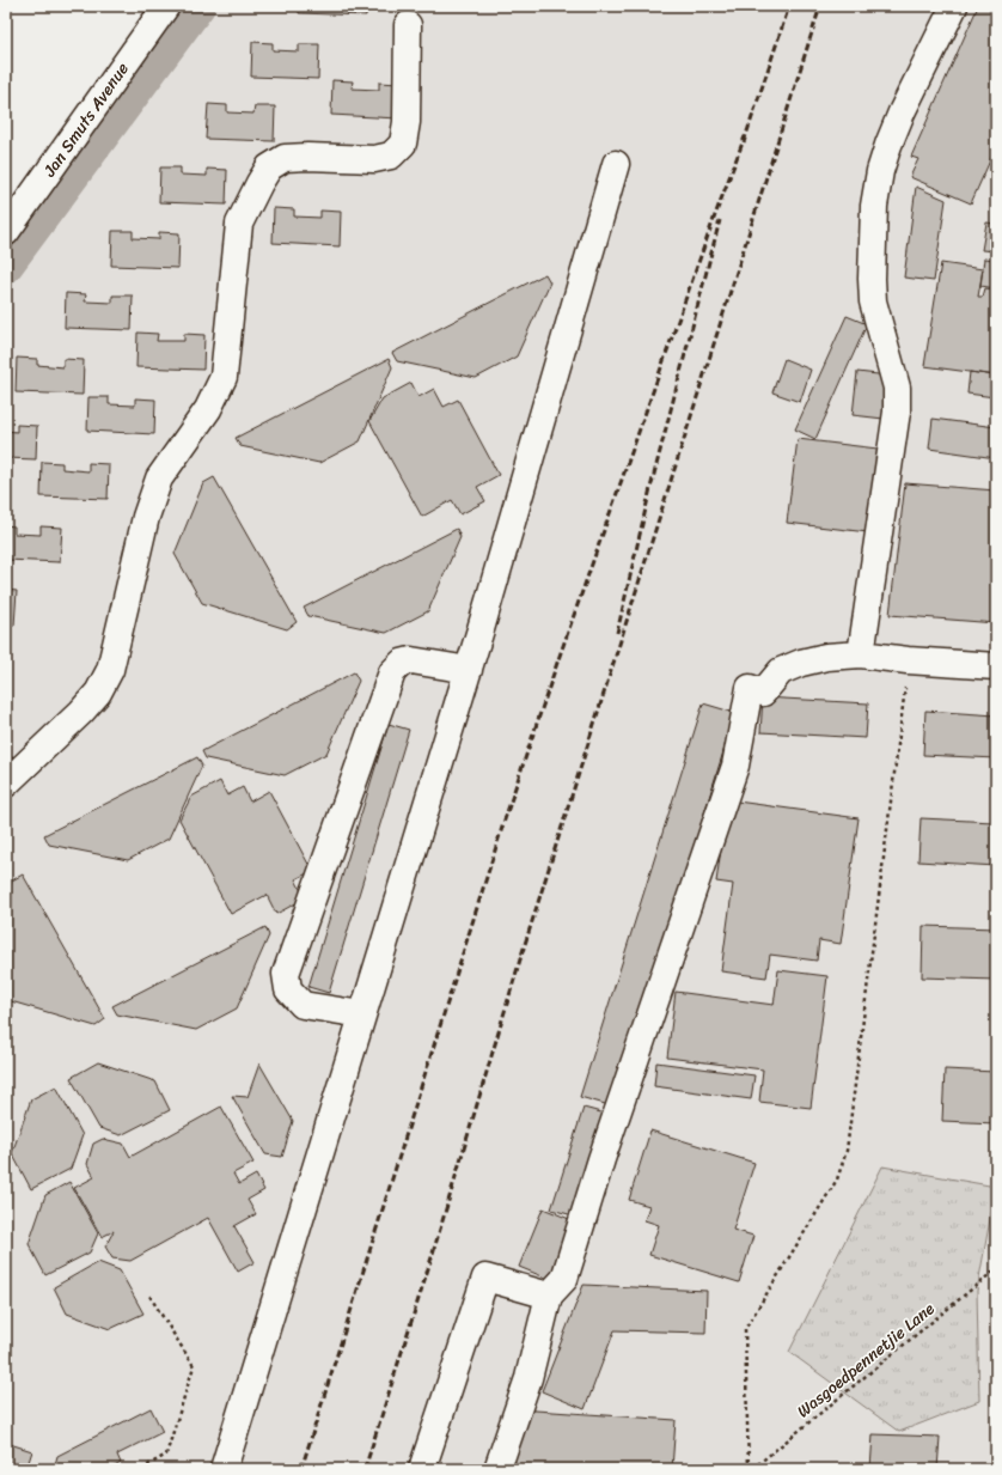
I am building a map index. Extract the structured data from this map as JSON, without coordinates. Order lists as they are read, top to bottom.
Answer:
{
  "streets": {
    "street": ["Jan Smuts Avenue"],
    "path": ["Wasgoedpennetjie Lane"]
  }
}
